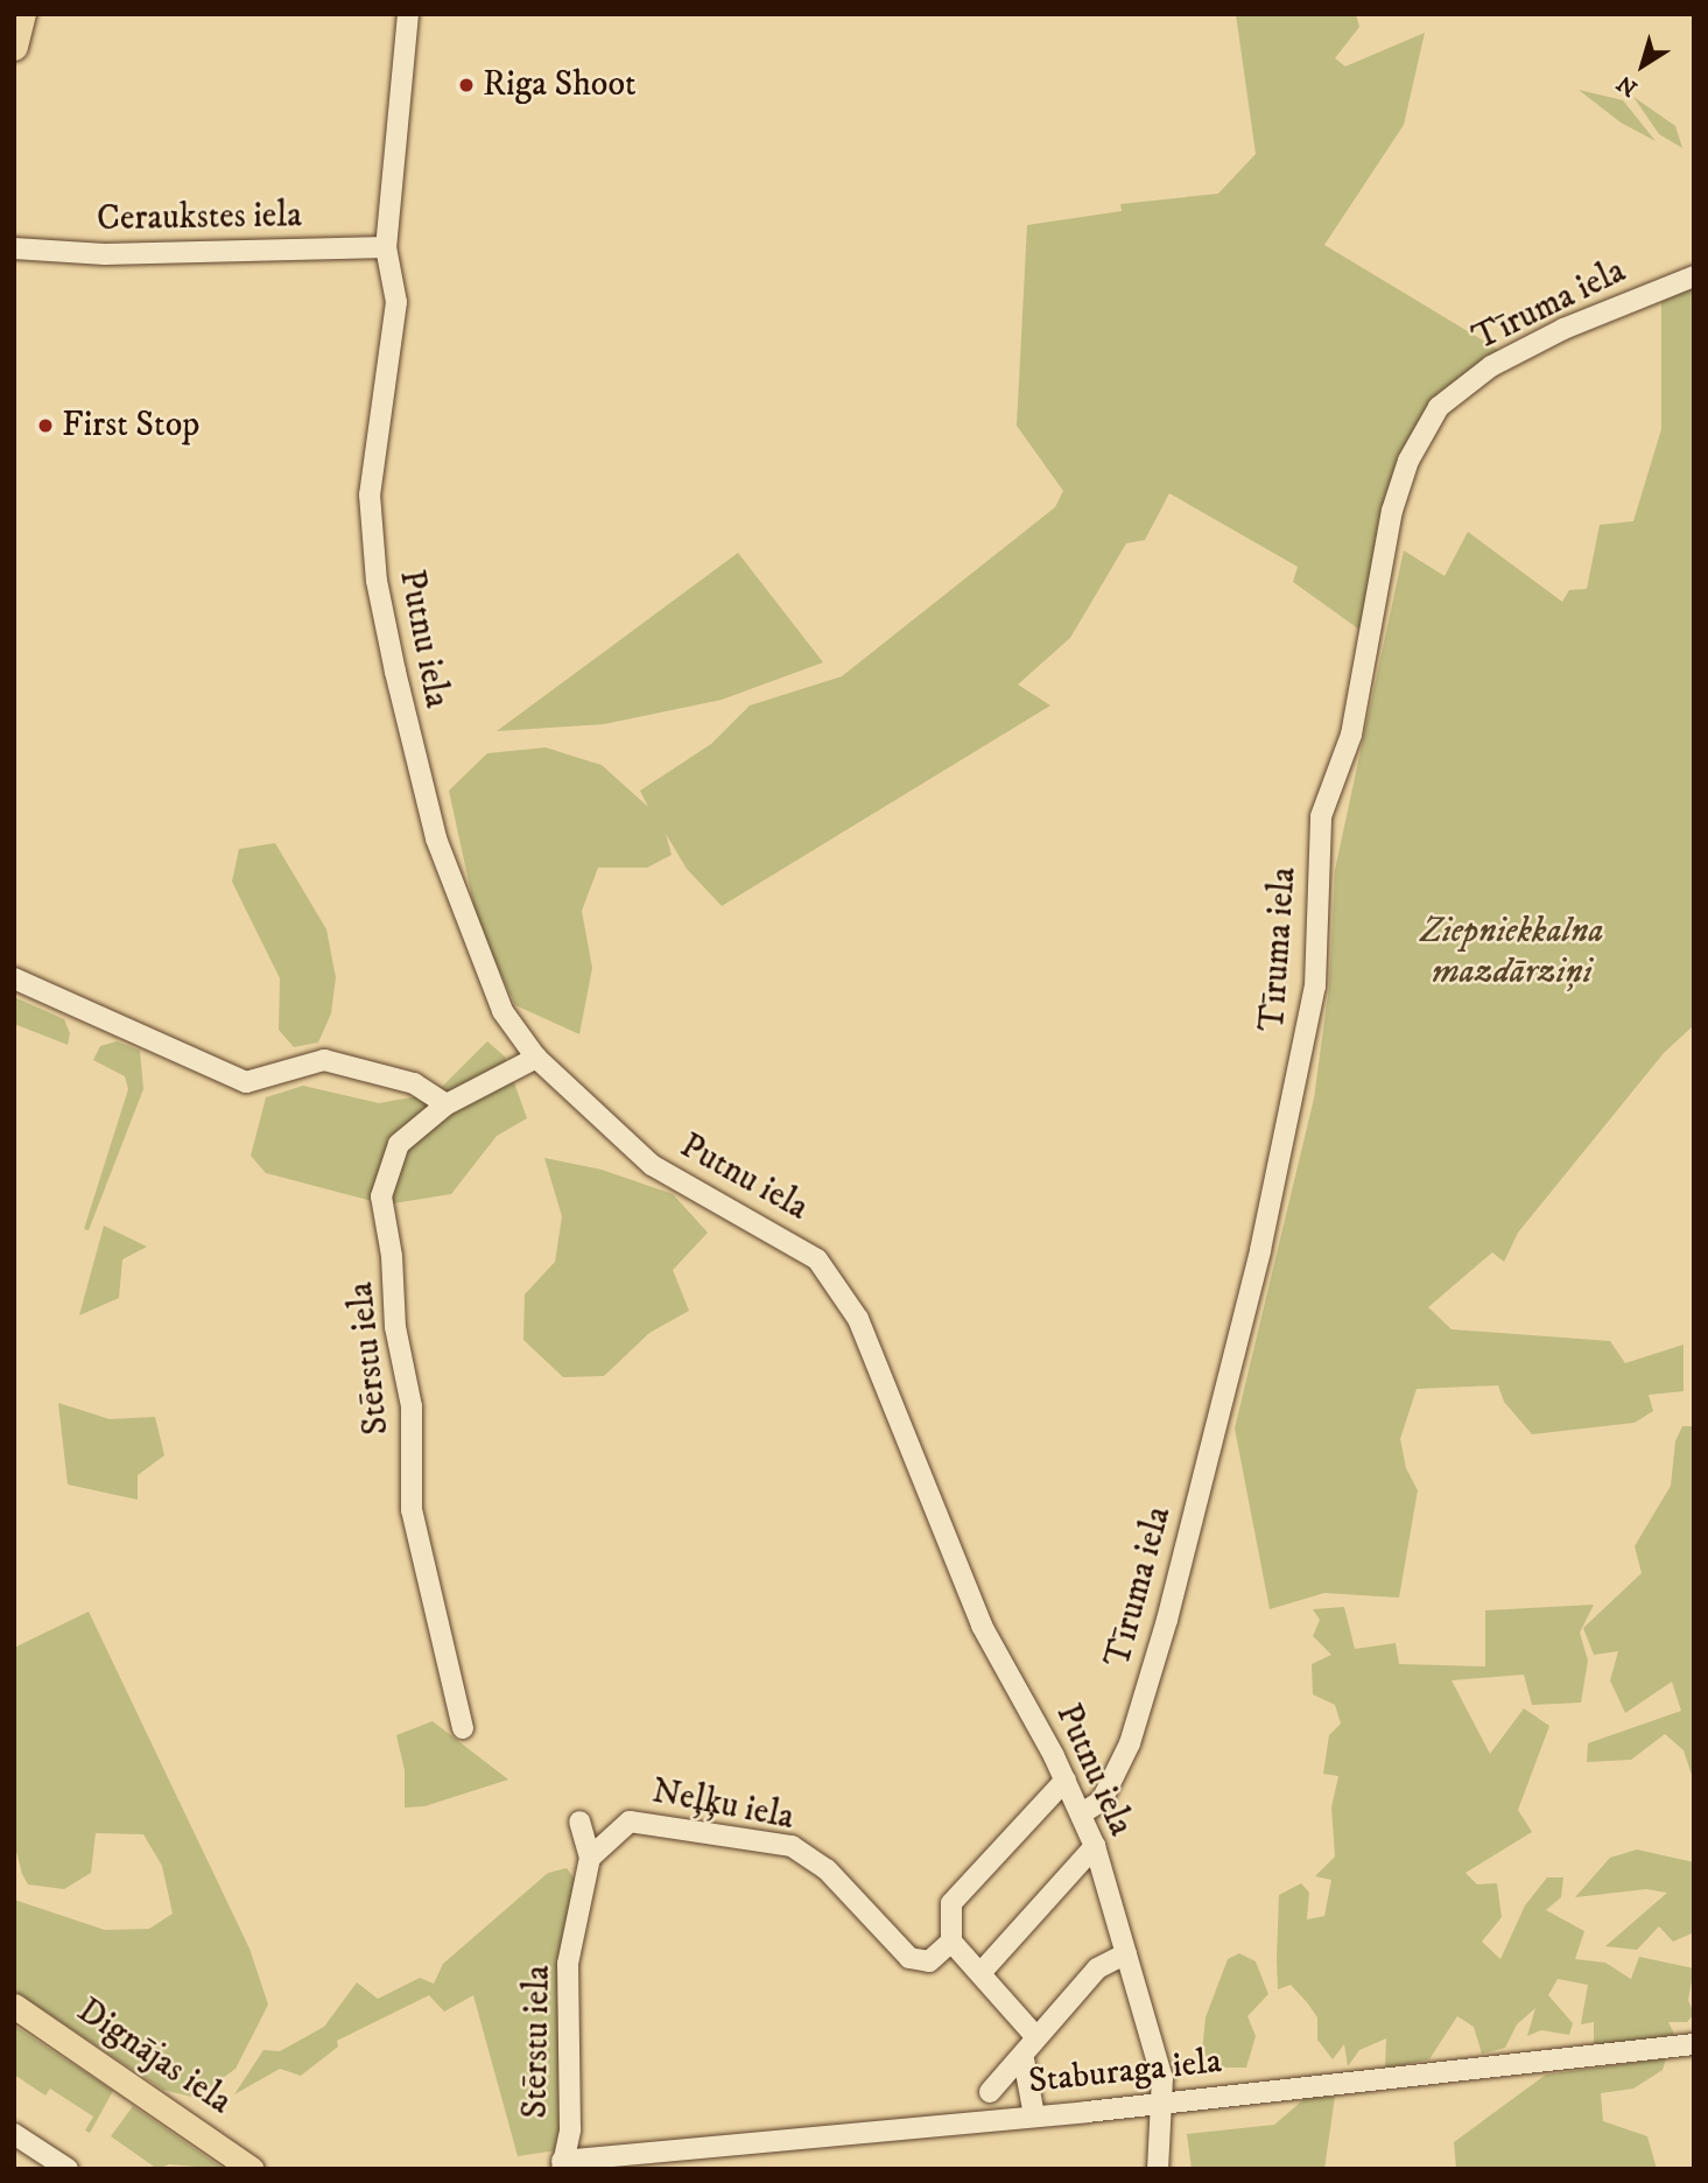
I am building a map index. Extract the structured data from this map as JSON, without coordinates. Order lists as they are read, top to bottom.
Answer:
{
  "streets": {
    "main road": ["Dignājas iela"],
    "street": [
      "Ceraukstes iela",
      "Tīruma iela",
      "Putnu iela",
      "Stērstu iela",
      "Neļķu iela",
      "Staburaga iela"
    ]
  },
  "crossings": [
    ["Ceraukstes iela", "Putnu iela"],
    ["Tīruma iela", "Putnu iela"],
    ["Putnu iela", "Stērstu iela"],
    ["Putnu iela", "Staburaga iela"],
    ["Stērstu iela", "Neļķu iela"],
    ["Stērstu iela", "Staburaga iela"]
  ],
  "parks": ["Ziepniekkalna mazdārziņi"],
  "places": ["Riga Shoot", "First Stop"],
  "north": "bottom left"
}
